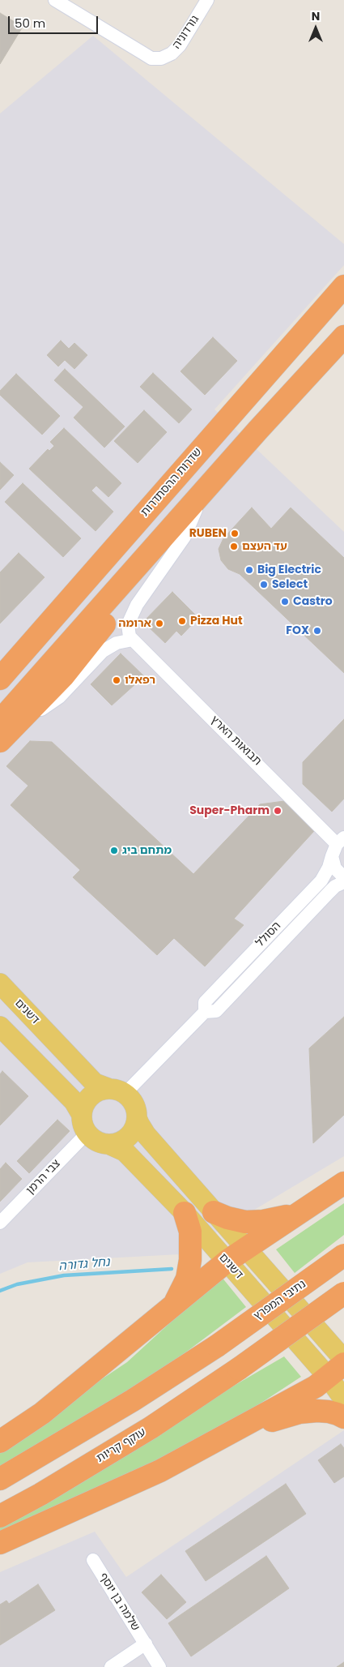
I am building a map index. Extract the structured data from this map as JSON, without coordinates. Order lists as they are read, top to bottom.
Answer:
{
  "streets": {
    "highway": ["שדרות ההסתדרות", "נתיבי המפרץ", "עוקף קריות"],
    "main road": ["דשנים"],
    "street": [
      "גורדוניה",
      "תבואות הארץ",
      "הסולל",
      "צבי הרמן",
      "שלמה בן יוסף"
    ]
  },
  "crossings": [
    ["תבואות הארץ", "הסולל"],
    ["הסולל", "דשנים"],
    ["הסולל", "צבי הרמן"],
    ["דשנים", "צבי הרמן"]
  ],
  "water": ["נחל גדורה"],
  "places": [
    "RUBEN",
    "עד העצם",
    "Big Electric",
    "Select",
    "Castro",
    "Pizza Hut",
    "ארומה",
    "FOX",
    "רפאלו",
    "Super-Pharm",
    "מתחם ביג"
  ],
  "scale_bar": "50 m",
  "north": "top"
}
